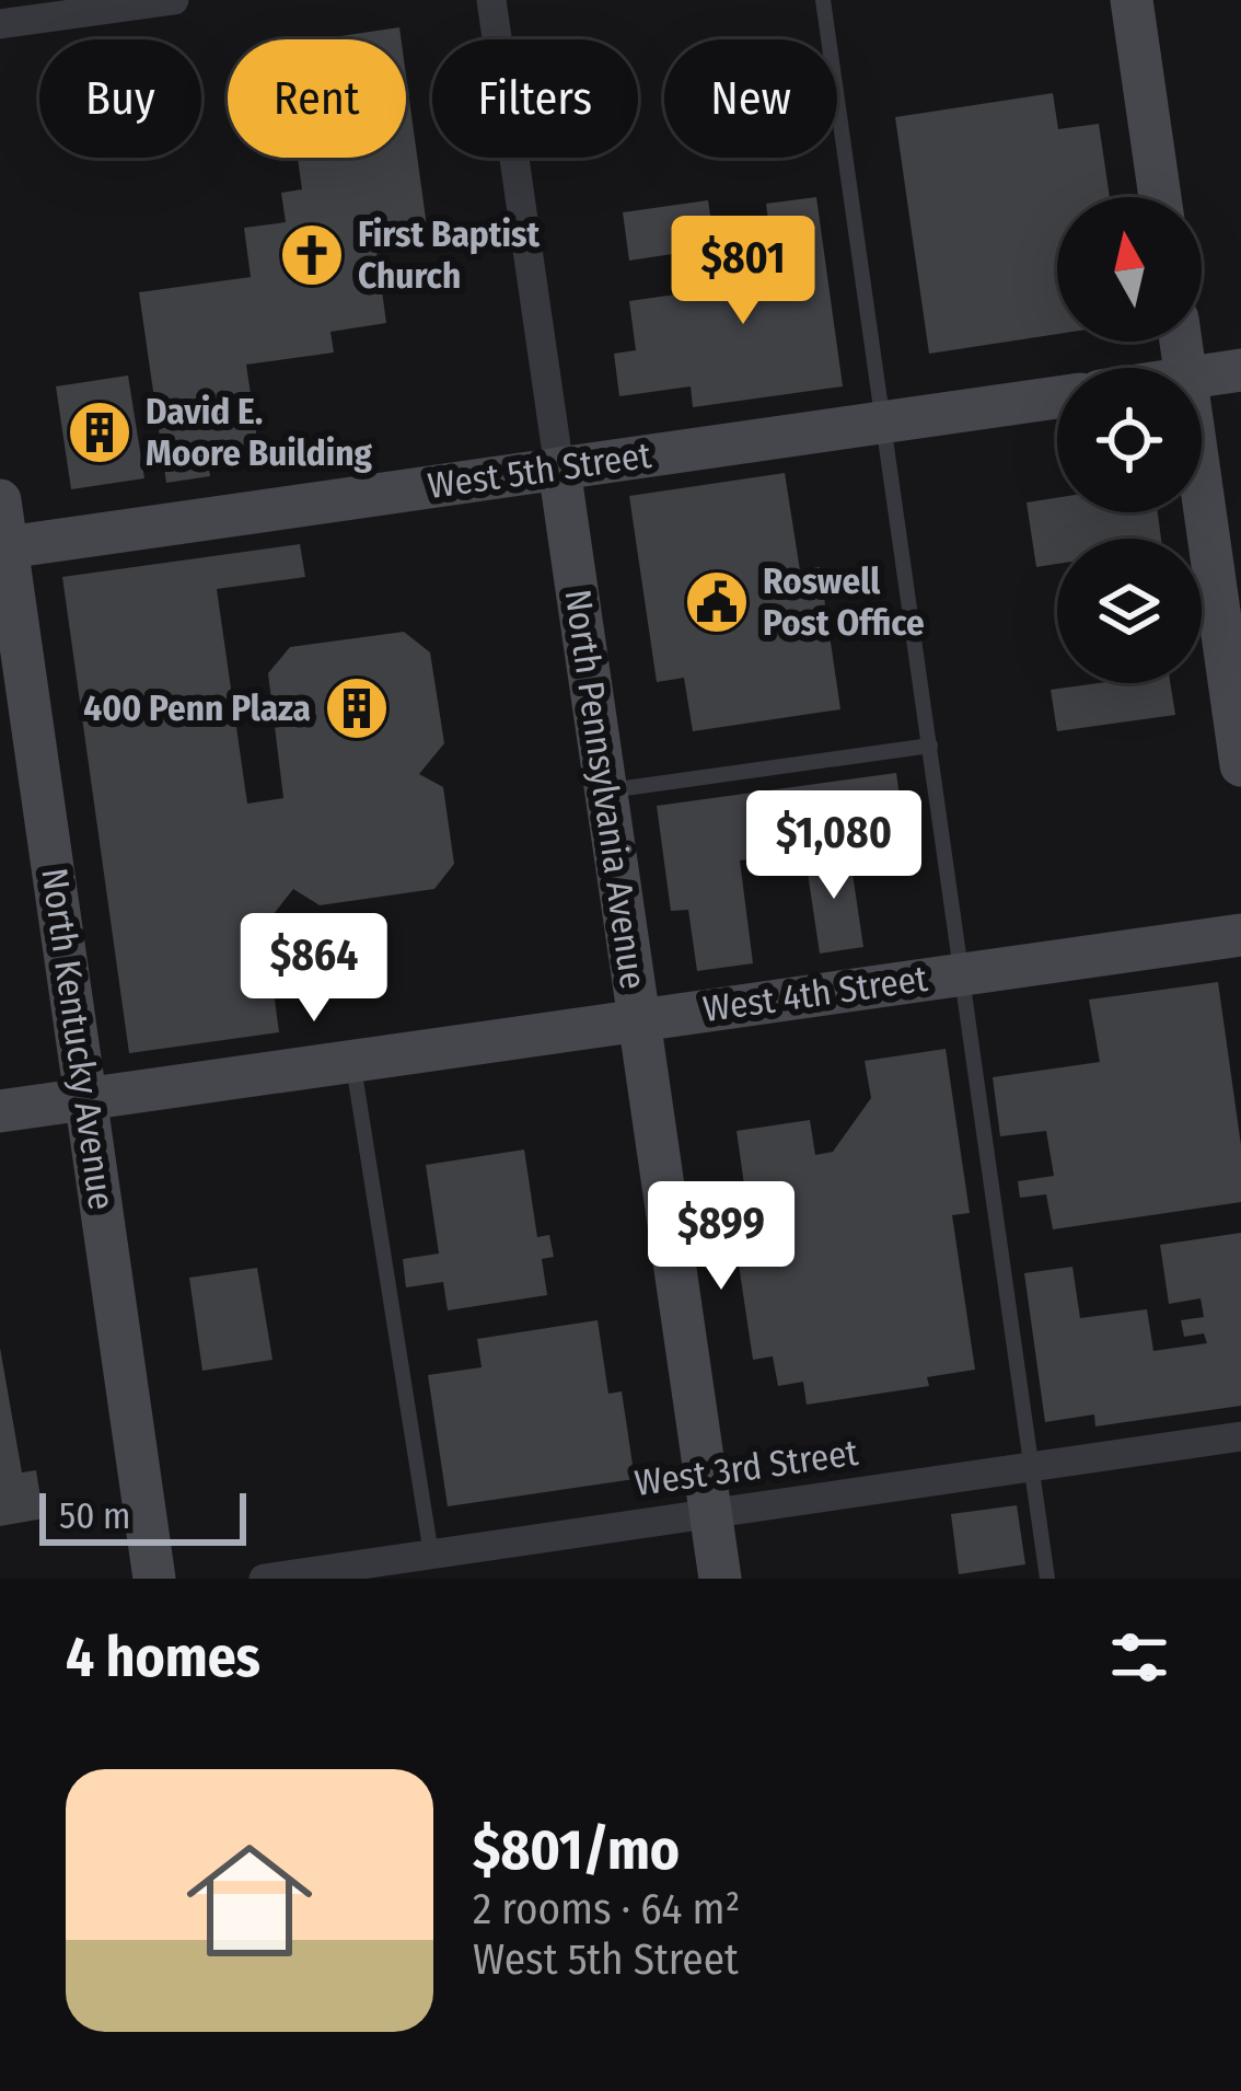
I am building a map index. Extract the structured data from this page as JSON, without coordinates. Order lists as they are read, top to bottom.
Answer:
{
  "streets": {
    "street": [
      "West 5th Street",
      "North Pennsylvania Avenue",
      "West 4th Street",
      "North Kentucky Avenue",
      "West 3rd Street"
    ]
  },
  "crossings": [
    ["West 5th Street", "North Pennsylvania Avenue"],
    ["West 5th Street", "North Kentucky Avenue"],
    ["North Pennsylvania Avenue", "West 4th Street"],
    ["North Pennsylvania Avenue", "West 3rd Street"],
    ["West 4th Street", "North Kentucky Avenue"]
  ],
  "places": {
    "church": ["First Baptist Church"],
    "building": ["David E. Moore Building", "400 Penn Plaza"],
    "public building": ["Roswell Post Office"]
  },
  "scale_bar": "50 m",
  "north": "top",
  "page": {
    "chip": [
      "Buy",
      "Rent",
      "Filters",
      "New"
    ],
    "price": [
      "$801",
      "$1,080",
      "$864",
      "$899"
    ],
    "scale": "50 m",
    "heading": "4 homes",
    "list": [
      {
        "name": "$801/mo",
        "note": "2 rooms · 64 m² · West 5th Street"
      }
    ]
  }
}
